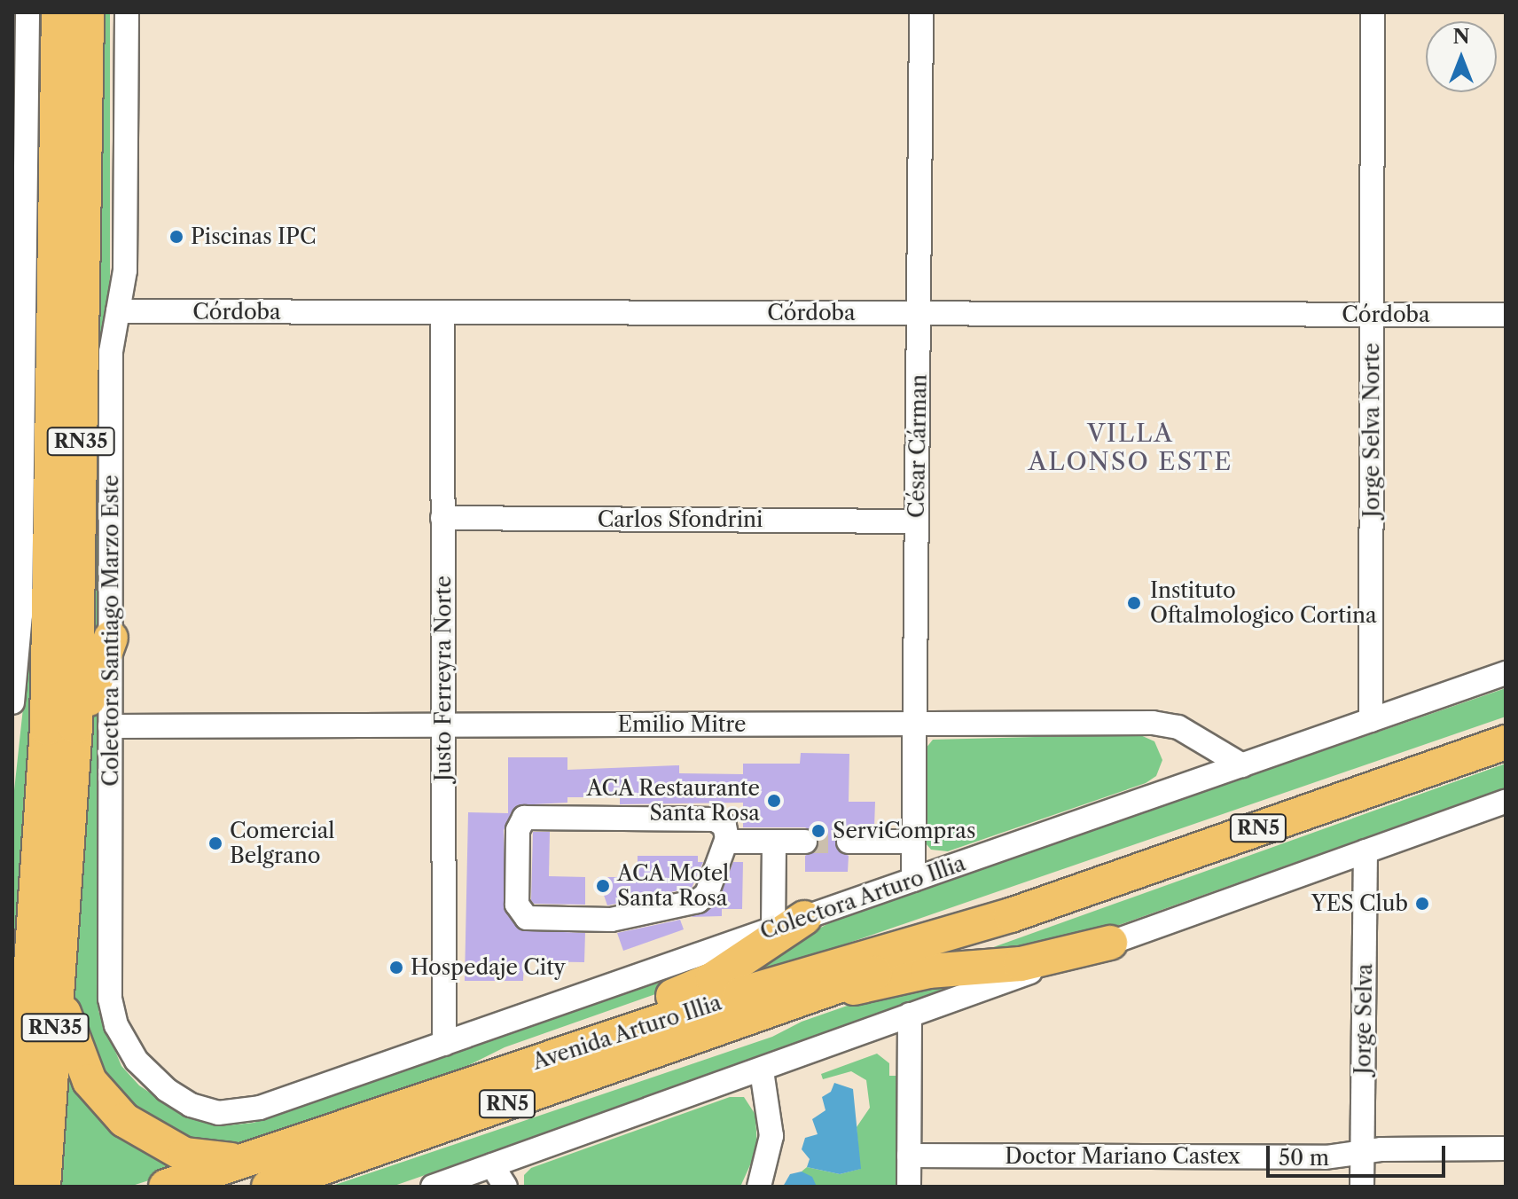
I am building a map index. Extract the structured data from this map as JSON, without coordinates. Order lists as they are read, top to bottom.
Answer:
{
  "streets": {
    "highway": ["RN35", "RN5", "Avenida Arturo Illia"],
    "street": [
      "Córdoba",
      "Jorge Selva Norte",
      "César Cárman",
      "Carlos Sfondrini",
      "Colectora Santiago Marzo Este",
      "Justo Ferreyra Norte",
      "Emilio Mitre",
      "Colectora Arturo Illia",
      "Jorge Selva",
      "Doctor Mariano Castex"
    ]
  },
  "crossings": [
    ["Córdoba", "Jorge Selva Norte"],
    ["Córdoba", "César Cárman"],
    ["Córdoba", "Colectora Santiago Marzo Este"],
    ["Córdoba", "Justo Ferreyra Norte"],
    ["Jorge Selva Norte", "Colectora Arturo Illia"],
    ["César Cárman", "Carlos Sfondrini"],
    ["César Cárman", "Emilio Mitre"],
    ["César Cárman", "Colectora Arturo Illia"],
    ["Carlos Sfondrini", "Justo Ferreyra Norte"],
    ["Colectora Santiago Marzo Este", "Emilio Mitre"],
    ["Colectora Santiago Marzo Este", "Colectora Arturo Illia"],
    ["Justo Ferreyra Norte", "Emilio Mitre"],
    ["Justo Ferreyra Norte", "Colectora Arturo Illia"],
    ["Emilio Mitre", "Colectora Arturo Illia"],
    ["Jorge Selva", "Doctor Mariano Castex"]
  ],
  "districts": ["VILLA ALONSO ESTE"],
  "places": [
    "Piscinas IPC",
    "Instituto Oftalmologico Cortina",
    "ACA Restaurante Santa Rosa",
    "ServiCompras",
    "Comercial Belgrano",
    "ACA Motel Santa Rosa",
    "YES Club",
    "Hospedaje City"
  ],
  "scale_bar": "50 m",
  "north": "top"
}
